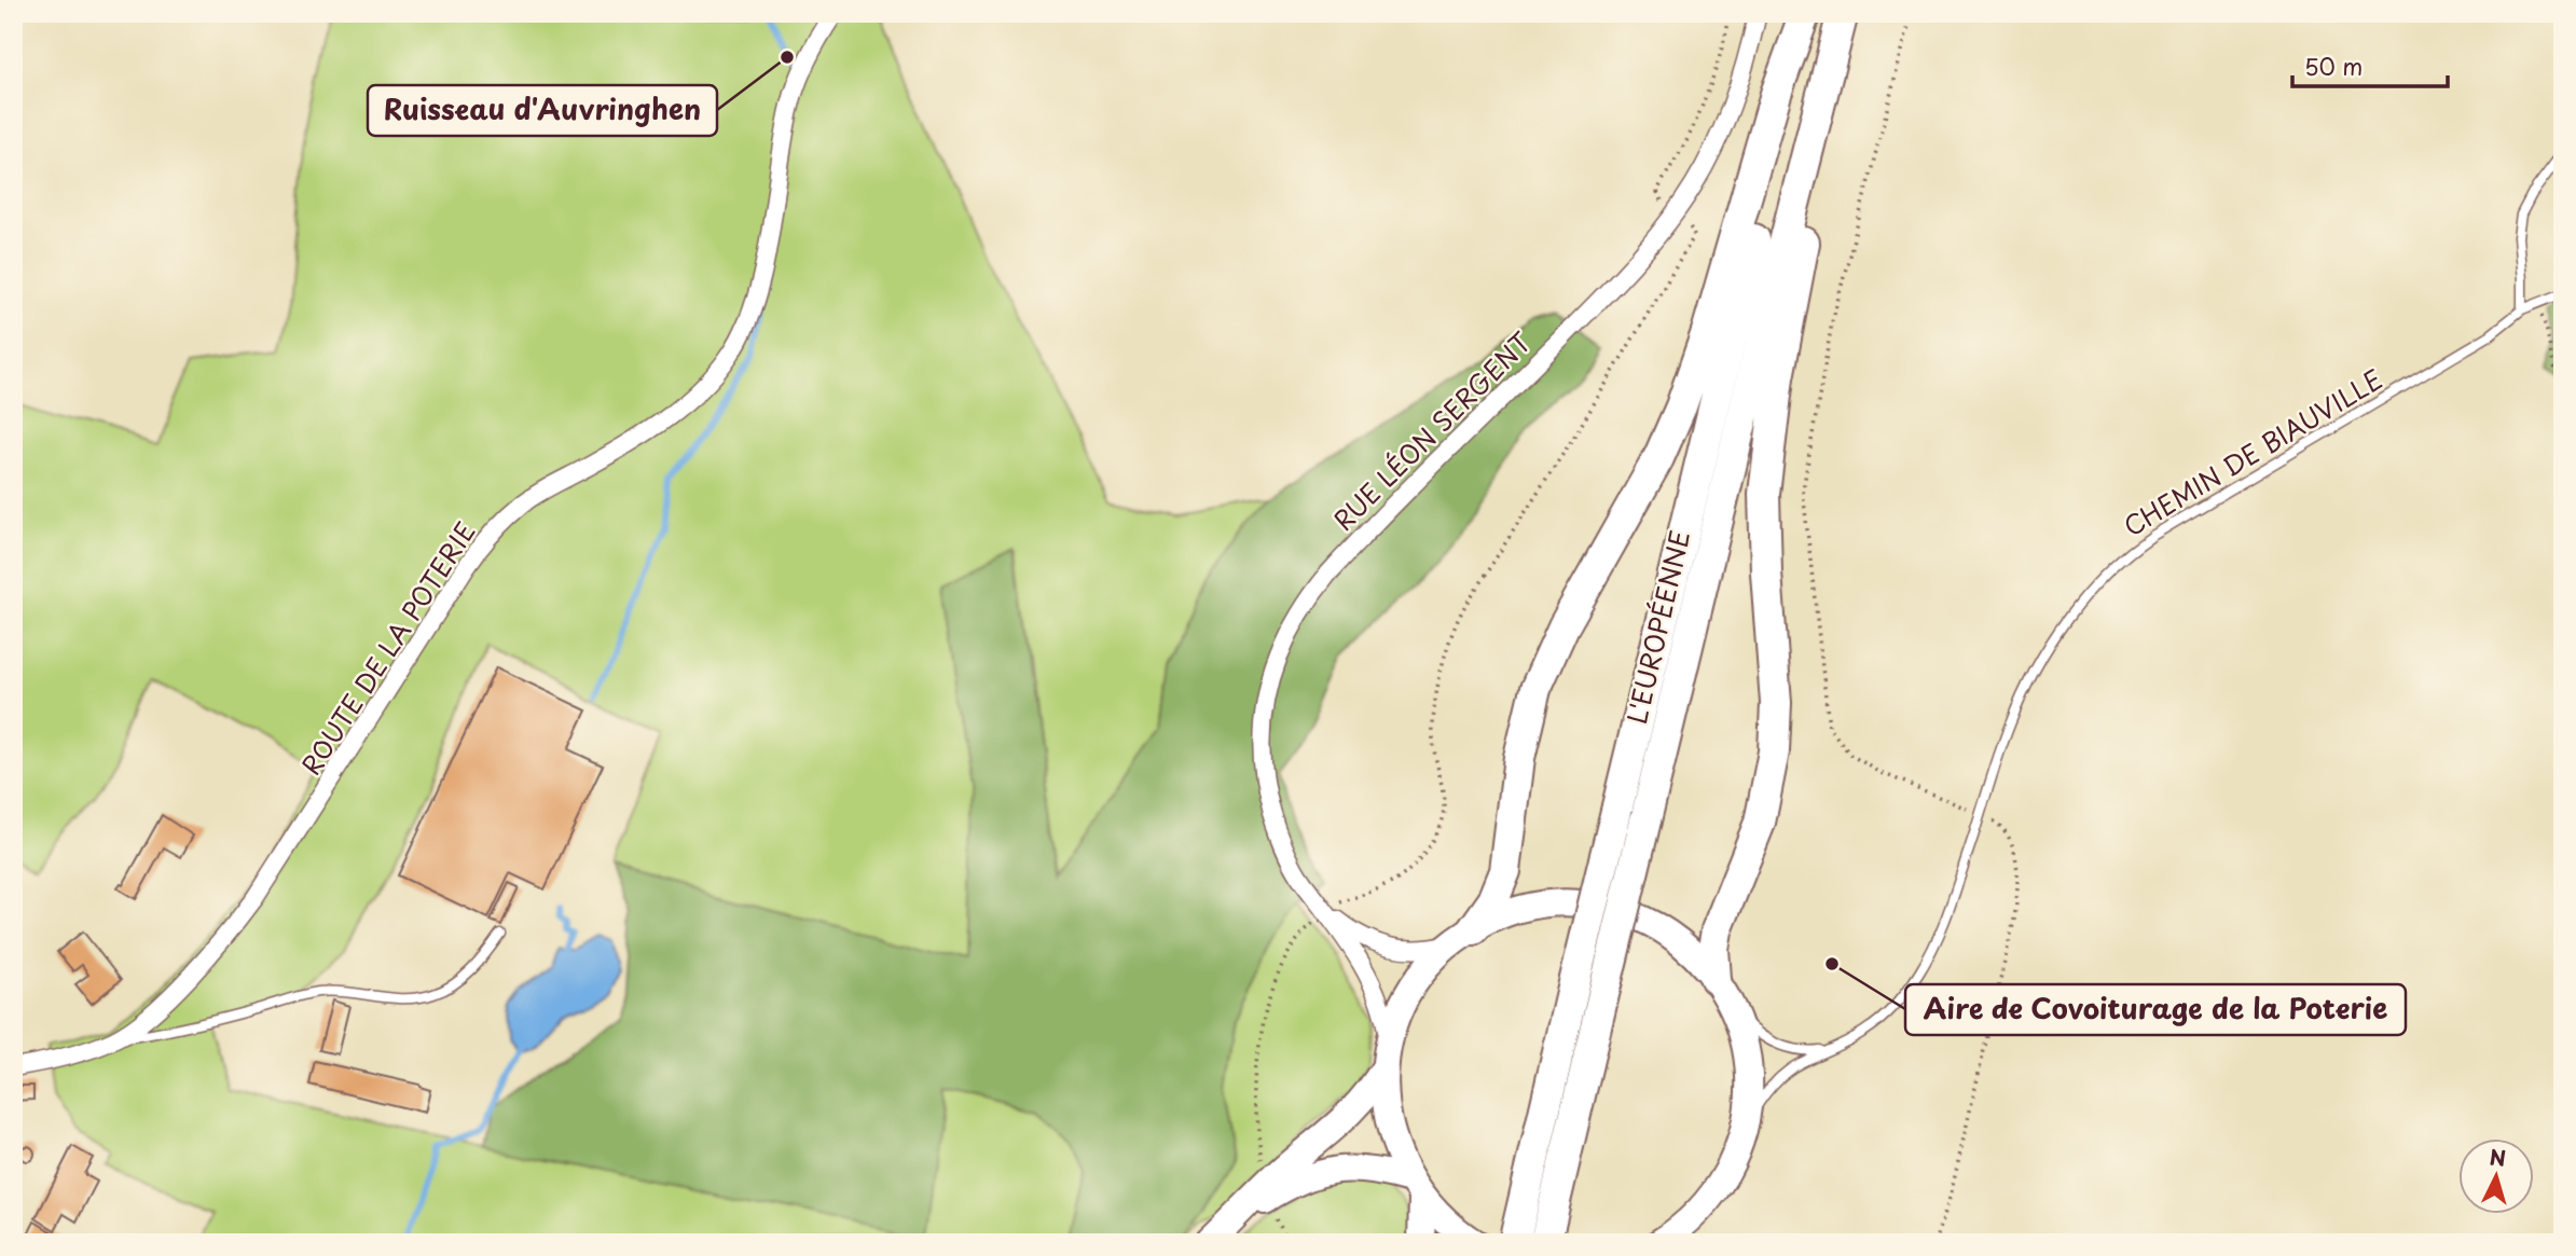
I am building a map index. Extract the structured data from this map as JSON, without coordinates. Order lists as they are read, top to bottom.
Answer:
{
  "streets": {
    "highway": ["L'EUROPÉENNE"],
    "street": ["RUE LÉON SERGENT", "ROUTE DE LA POTERIE"],
    "lane": ["CHEMIN DE BIAUVILLE"]
  },
  "places": ["Ruisseau d'Auvringhen", "Aire de Covoiturage de la Poterie"],
  "scale_bar": "50 m",
  "north": "top"
}
